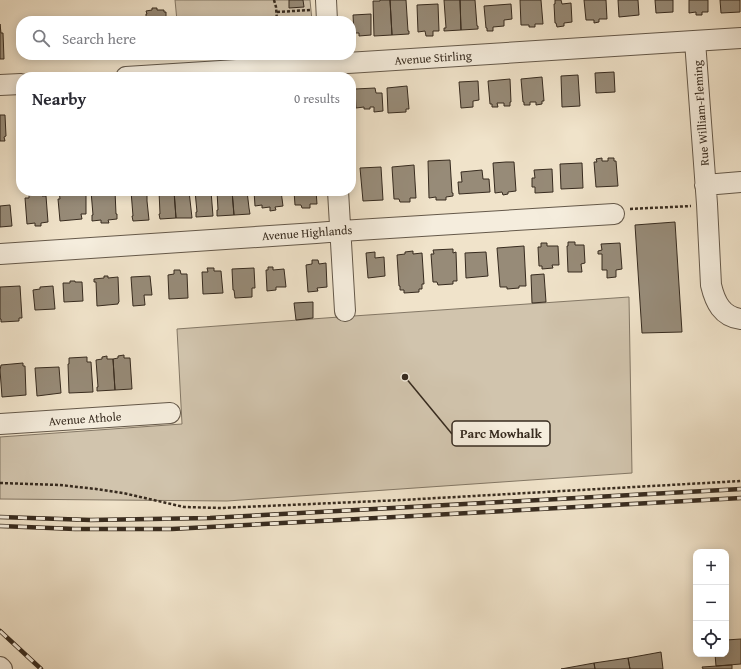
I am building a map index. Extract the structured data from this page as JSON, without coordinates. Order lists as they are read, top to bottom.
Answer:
{
  "streets": {
    "street": [
      "Avenue Stirling",
      "Rue William-Fleming",
      "Avenue Highlands",
      "Avenue Athole"
    ]
  },
  "crossings": [
    ["Avenue Stirling", "Rue William-Fleming"]
  ],
  "places": ["Parc Mowhalk"],
  "page": {
    "search": "Search here",
    "heading": ["Nearby", "0 results"],
    "map_buttons": ["+", "−"]
  }
}
